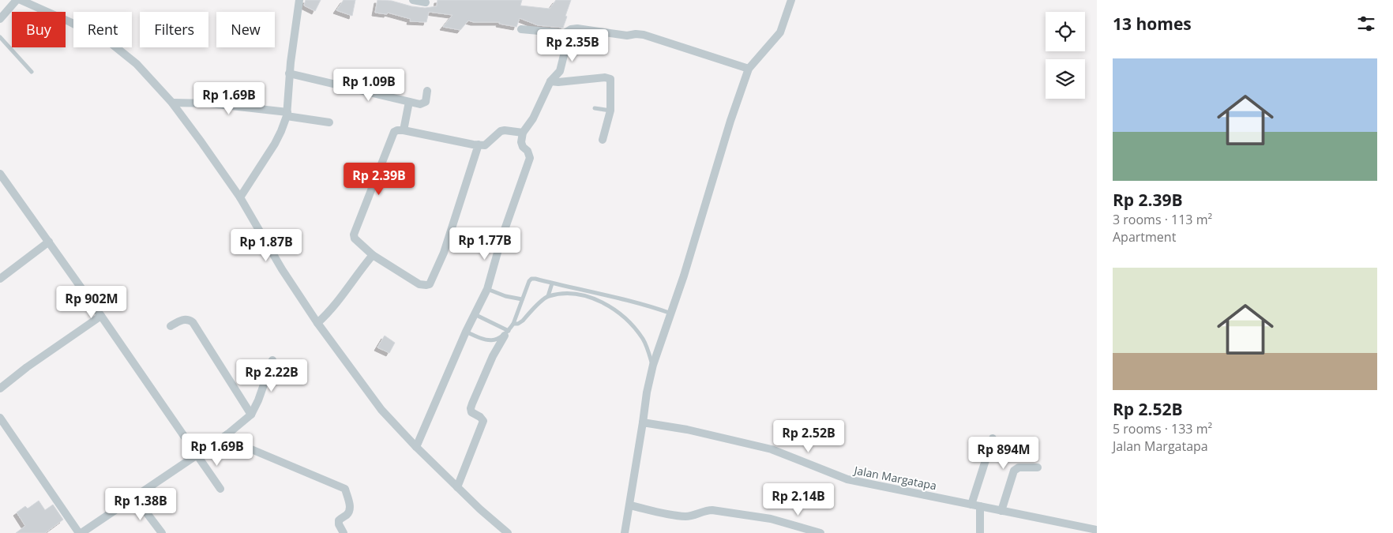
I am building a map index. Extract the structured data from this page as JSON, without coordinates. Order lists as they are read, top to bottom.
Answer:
{
  "streets": {
    "street": ["Jalan Margatapa"]
  },
  "page": {
    "heading": "13 homes",
    "chip": [
      "Buy",
      "Rent",
      "Filters",
      "New"
    ],
    "price": [
      "Rp 2.35B",
      "Rp 1.09B",
      "Rp 1.69B",
      "Rp 2.39B",
      "Rp 1.77B",
      "Rp 1.87B",
      "Rp 902M",
      "Rp 2.22B",
      "Rp 2.52B",
      "Rp 1.69B",
      "Rp 894M",
      "Rp 2.14B",
      "Rp 1.38B"
    ],
    "list": [
      {
        "name": "Rp 2.39B",
        "note": "3 rooms · 113 m² · Apartment"
      },
      {
        "name": "Rp 2.52B",
        "note": "5 rooms · 133 m² · Jalan Margatapa"
      }
    ]
  }
}
